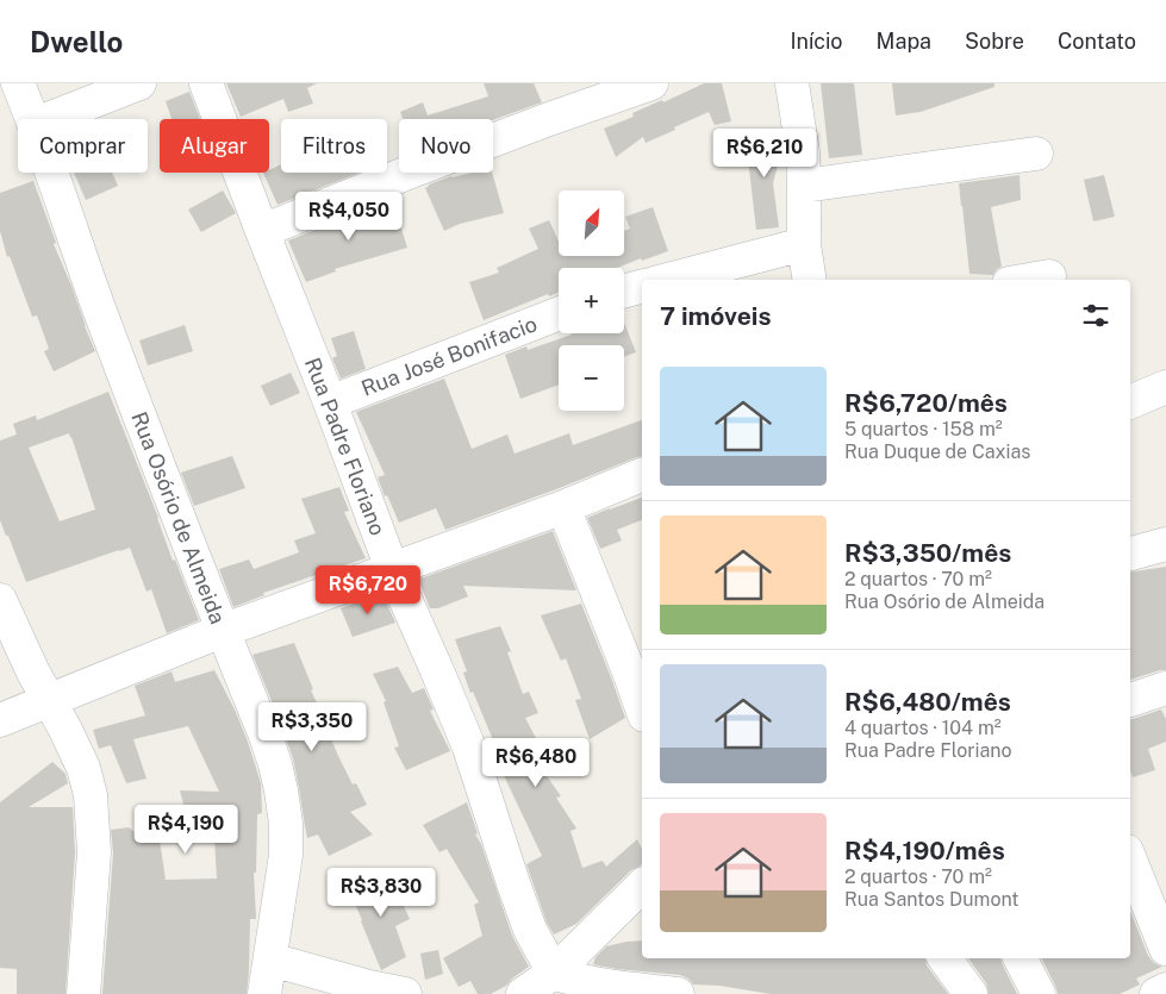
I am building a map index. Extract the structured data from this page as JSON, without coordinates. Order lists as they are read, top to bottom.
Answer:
{
  "streets": {
    "street": ["Rua José Bonifacio", "Rua Padre Floriano", "Rua Osório de Almeida"]
  },
  "crossings": [
    ["Rua José Bonifacio", "Rua Padre Floriano"]
  ],
  "north": "top right",
  "page": {
    "header": "Dwello",
    "nav": [
      "Início",
      "Mapa",
      "Sobre",
      "Contato"
    ],
    "chip": [
      "Comprar",
      "Alugar",
      "Filtros",
      "Novo"
    ],
    "price": [
      "R$6,210",
      "R$4,050",
      "R$6,720",
      "R$3,350",
      "R$6,480",
      "R$4,190",
      "R$3,830"
    ],
    "map_buttons": ["+", "−"],
    "heading": "7 imóveis",
    "list": [
      {
        "name": "R$6,720/mês",
        "note": "5 quartos · 158 m² · Rua Duque de Caxias"
      },
      {
        "name": "R$3,350/mês",
        "note": "2 quartos · 70 m² · Rua Osório de Almeida"
      },
      {
        "name": "R$6,480/mês",
        "note": "4 quartos · 104 m² · Rua Padre Floriano"
      },
      {
        "name": "R$4,190/mês",
        "note": "2 quartos · 70 m² · Rua Santos Dumont"
      }
    ]
  }
}
